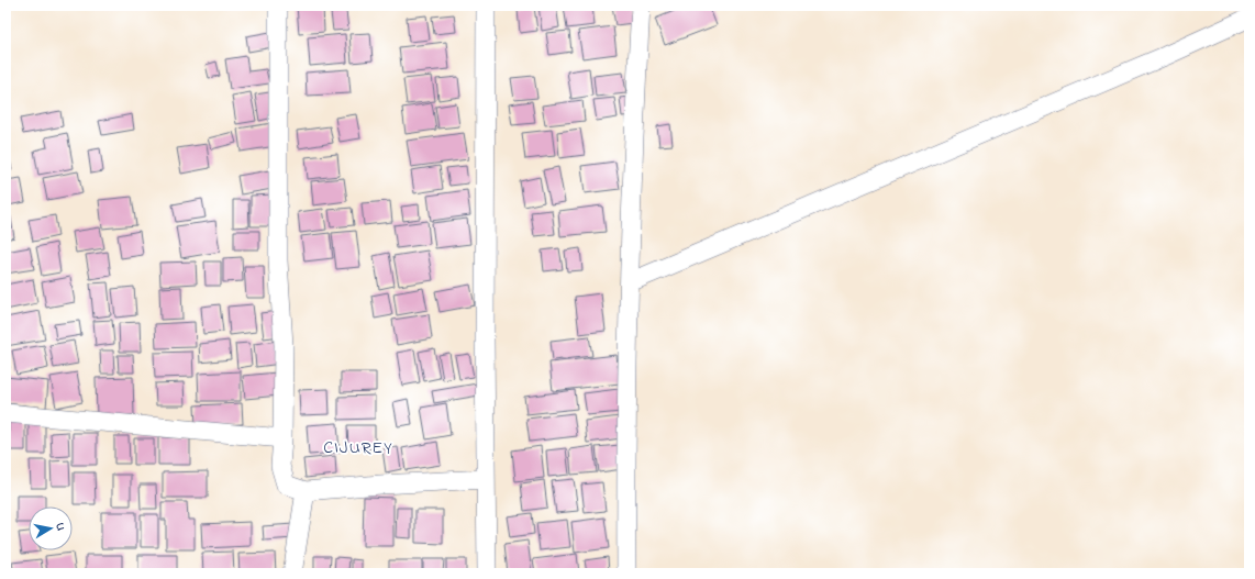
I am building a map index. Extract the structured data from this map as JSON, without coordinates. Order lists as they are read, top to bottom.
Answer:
{
  "districts": ["CIJUREY"],
  "north": "right"
}
